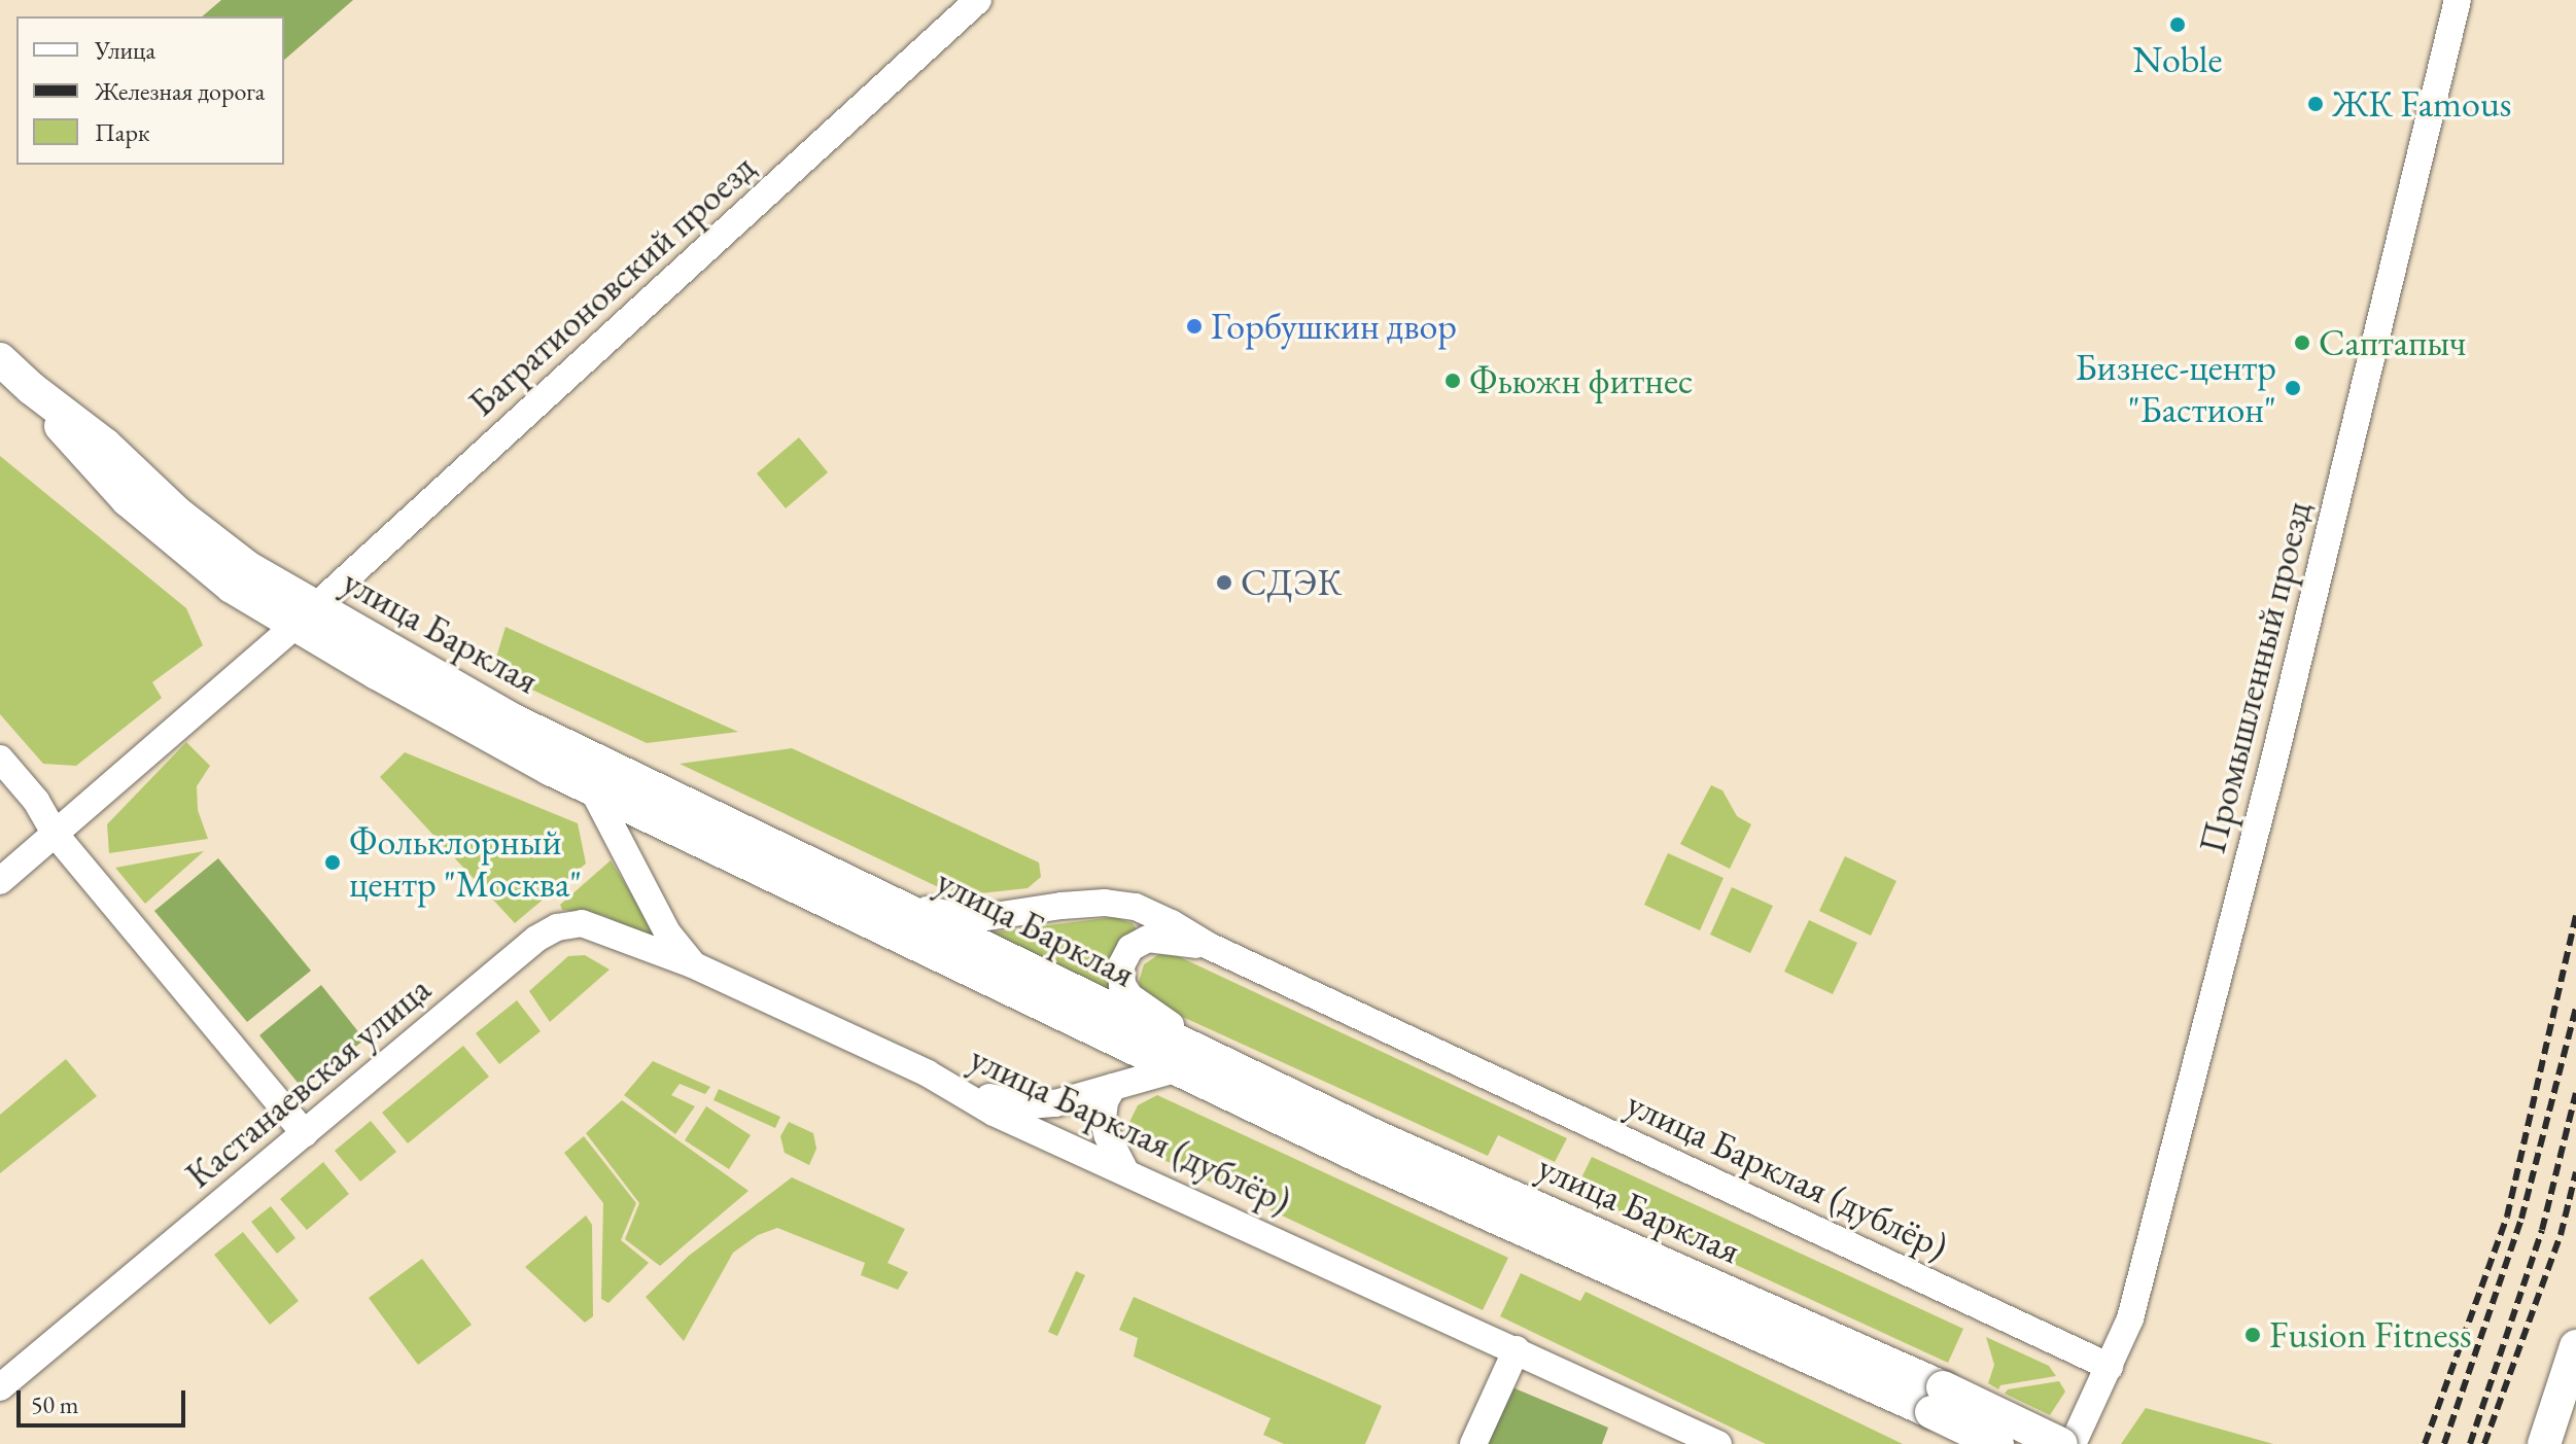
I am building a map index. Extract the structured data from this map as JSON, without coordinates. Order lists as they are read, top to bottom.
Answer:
{
  "streets": {
    "main road": ["улица Барклая"],
    "street": [
      "Багратионовский проезд",
      "Промышленный проезд",
      "Кастанаевская улица",
      "улица Барклая (дублёр)"
    ]
  },
  "crossings": [
    ["Багратионовский проезд", "улица Барклая"],
    ["улица Барклая", "улица Барклая (дублёр)"],
    ["Промышленный проезд", "улица Барклая (дублёр)"],
    ["Кастанаевская улица", "улица Барклая (дублёр)"]
  ],
  "places": [
    "Noble",
    "ЖК Famous",
    "Горбушкин двор",
    "Саптапыч",
    "Фьюжн фитнес",
    "Бизнес-центр \"Бастион\"",
    "СДЭК",
    "Фольклорный центр \"Москва\"",
    "Fusion Fitness"
  ],
  "legend": ["Улица", "Железная дорога", "Парк"],
  "scale_bar": "50 m"
}
